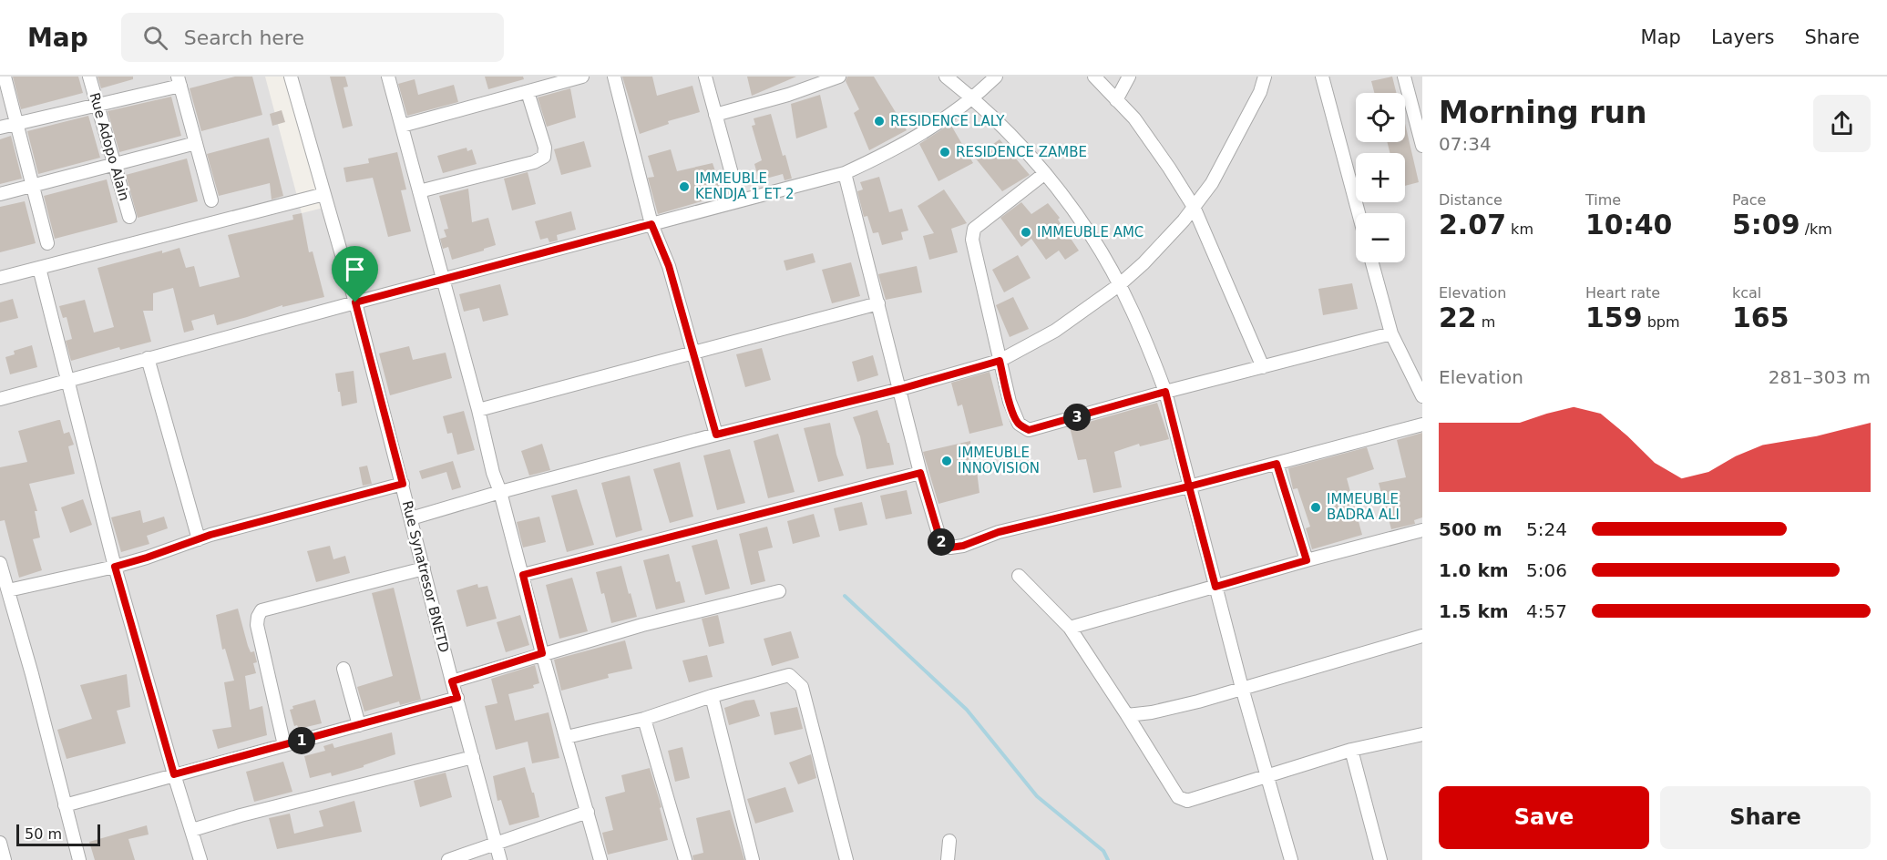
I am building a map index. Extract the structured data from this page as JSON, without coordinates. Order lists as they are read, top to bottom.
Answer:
{
  "streets": {
    "street": ["Rue Adopo Alain", "Rue Synatresor BNETD"]
  },
  "places": [
    "RESIDENCE LALY",
    "RESIDENCE ZAMBE",
    "IMMEUBLE KENDJA 1 ET 2",
    "IMMEUBLE AMC",
    "IMMEUBLE INNOVISION",
    "IMMEUBLE BADRA ALI"
  ],
  "scale_bar": "50 m",
  "page": {
    "header": "Map",
    "search": "Search here",
    "nav": ["Map", "Layers", "Share"],
    "heading": ["Morning run", "07:34"],
    "map_buttons": ["+", "−"],
    "stats": [
      ["Distance", "2.07 km"],
      ["Time", "10:40"],
      ["Pace", "5:09 /km"],
      ["Elevation", "22 m"],
      ["Heart rate", "159 bpm"],
      ["kcal", "165"]
    ],
    "chart": ["Elevation", "281–303 m"],
    "pins": ["3", "2", "1"],
    "list": [
      {
        "name": "500 m",
        "note": "5:24"
      },
      {
        "name": "1.0 km",
        "note": "5:06"
      },
      {
        "name": "1.5 km",
        "note": "4:57"
      }
    ],
    "buttons": ["Save", "Share"],
    "scale": "50 m"
  }
}
